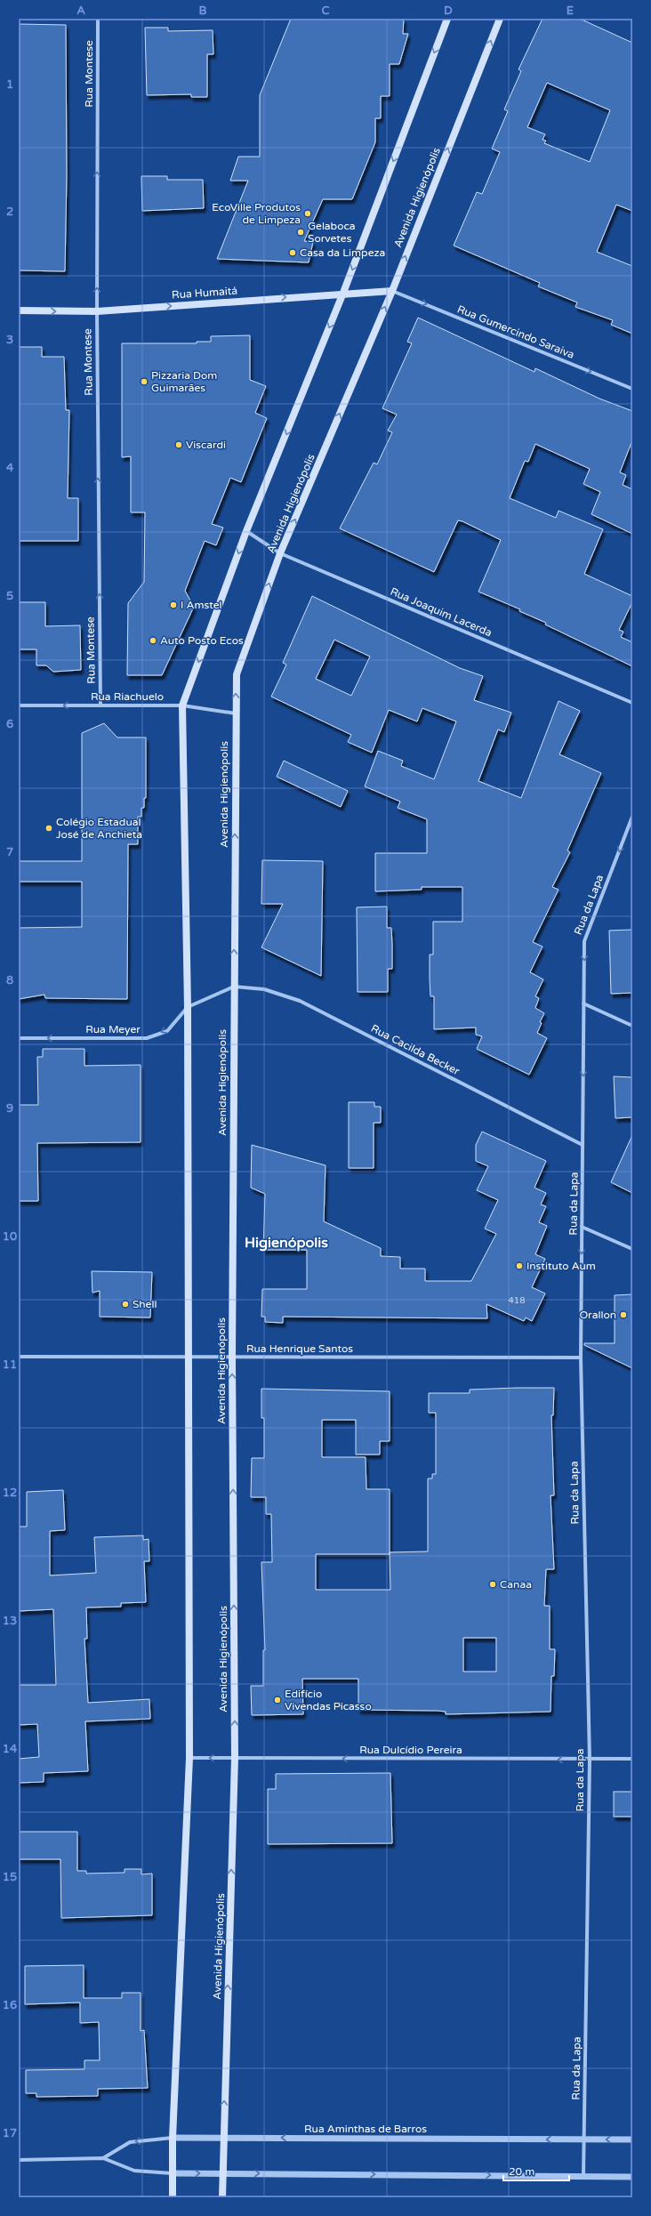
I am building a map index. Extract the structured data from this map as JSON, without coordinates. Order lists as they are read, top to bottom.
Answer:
{
  "streets": {
    "main road": ["Avenida Higienópolis", "Rua Humaitá"],
    "street": [
      "Rua Montese",
      "Rua Gumercindo Saraiva",
      "Rua Joaquim Lacerda",
      "Rua Riachuelo",
      "Rua da Lapa",
      "Rua Meyer",
      "Rua Cacilda Becker",
      "Rua Henrique Santos",
      "Rua Dulcídio Pereira",
      "Rua Aminthas de Barros"
    ]
  },
  "crossings": [
    ["Rua Montese", "Rua Humaitá"],
    ["Rua Montese", "Rua Riachuelo"],
    ["Avenida Higienópolis", "Rua Humaitá"],
    ["Avenida Higienópolis", "Rua Gumercindo Saraiva"],
    ["Avenida Higienópolis", "Rua Joaquim Lacerda"],
    ["Avenida Higienópolis", "Rua Riachuelo"],
    ["Avenida Higienópolis", "Rua Meyer"],
    ["Avenida Higienópolis", "Rua Cacilda Becker"],
    ["Avenida Higienópolis", "Rua Henrique Santos"],
    ["Avenida Higienópolis", "Rua Dulcídio Pereira"],
    ["Avenida Higienópolis", "Rua Aminthas de Barros"],
    ["Rua Humaitá", "Rua Gumercindo Saraiva"],
    ["Rua da Lapa", "Rua Cacilda Becker"],
    ["Rua da Lapa", "Rua Henrique Santos"],
    ["Rua da Lapa", "Rua Dulcídio Pereira"],
    ["Rua da Lapa", "Rua Aminthas de Barros"],
    ["Rua Meyer", "Rua Cacilda Becker"]
  ],
  "one_way": [
    "Rua Montese",
    "Rua Humaitá",
    "Rua Gumercindo Saraiva",
    "Rua Riachuelo",
    "Rua Meyer",
    "Rua Dulcídio Pereira"
  ],
  "districts": ["Higienópolis"],
  "places": [
    "EcoVille Produtos de Limpeza",
    "Gelaboca Sorvetes",
    "Casa da Limpeza",
    "Pizzaria Dom Guimarães",
    "Viscardi",
    "I Amstel",
    "Auto Posto Ecos",
    "Colégio Estadual José de Anchieta",
    "Instituto Aum",
    "Shell",
    "Orallon",
    "Canaa",
    "Edifício Vivendas Picasso"
  ],
  "house_numbers": ["418"],
  "scale_bar": "20 m",
  "grid": {
    "columns": [
      "A",
      "B",
      "C",
      "D",
      "E"
    ],
    "rows": [
      "1",
      "2",
      "3",
      "4",
      "5",
      "6",
      "7",
      "8",
      "9",
      "10",
      "11",
      "12",
      "13",
      "14",
      "15",
      "16",
      "17"
    ]
  }
}
